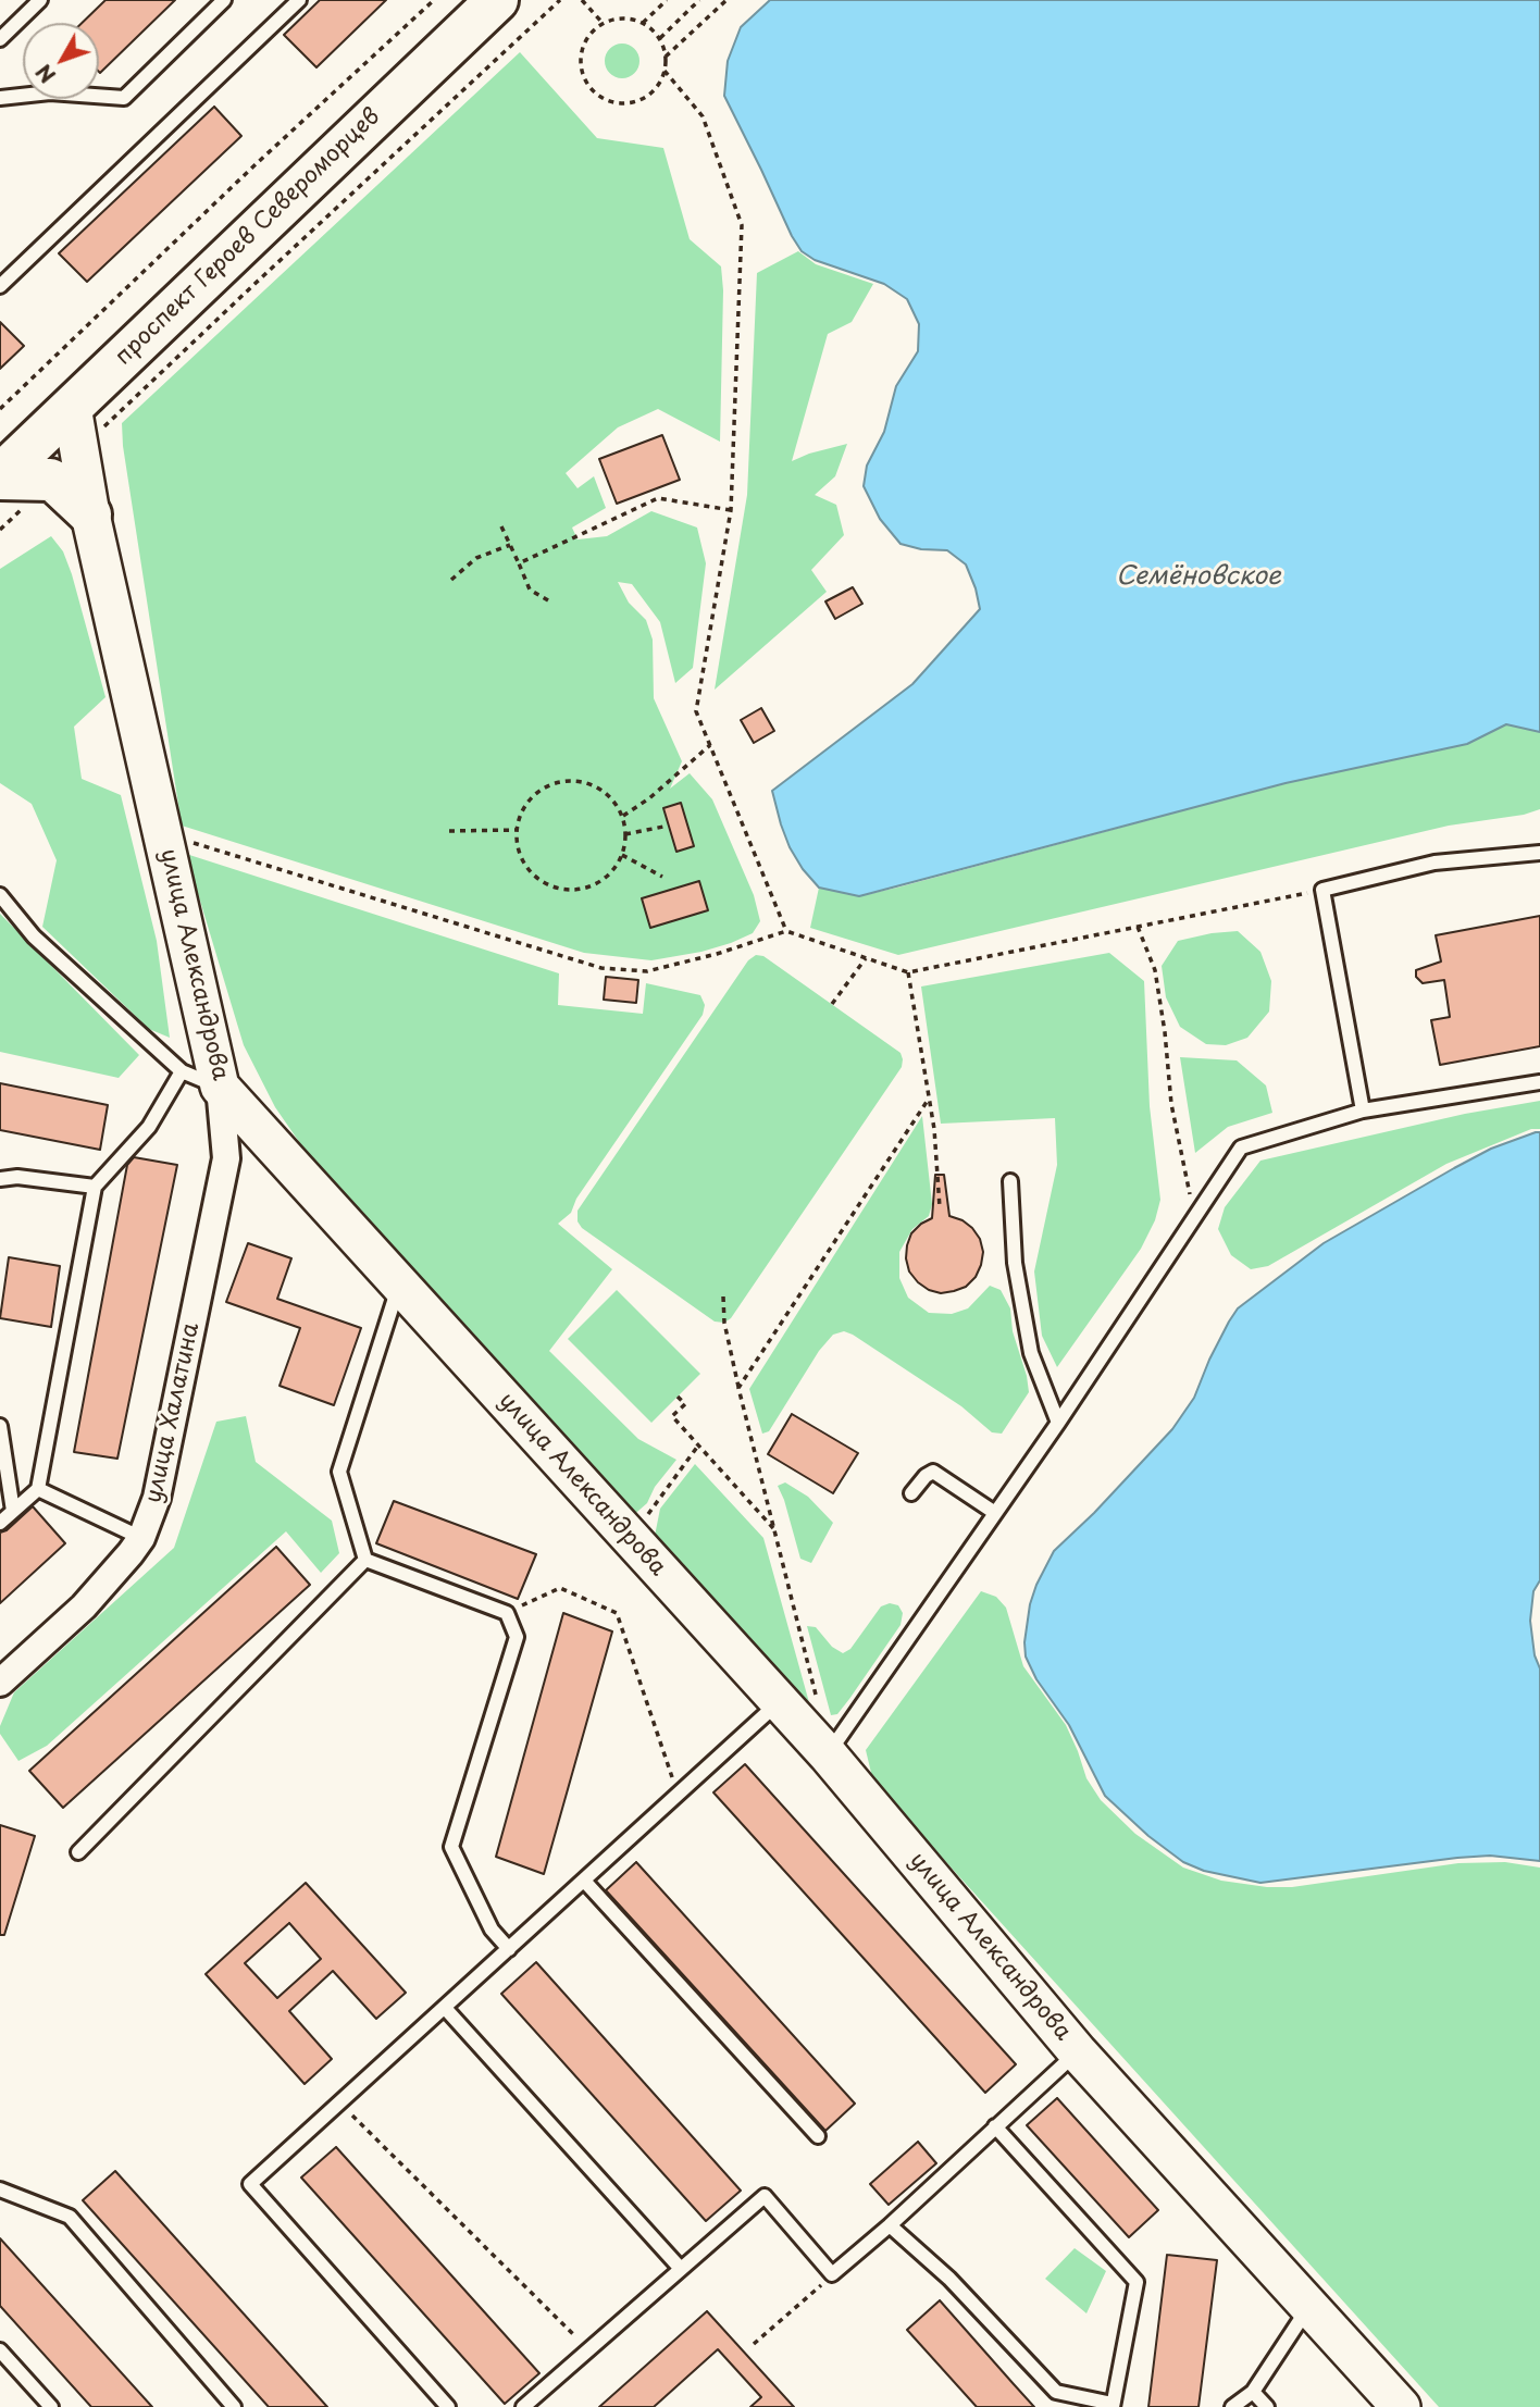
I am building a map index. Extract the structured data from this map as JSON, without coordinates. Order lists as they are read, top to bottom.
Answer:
{
  "streets": {
    "main road": ["проспект Героев Североморцев"],
    "street": ["улица Александрова", "улица Халатина"]
  },
  "crossings": [
    ["проспект Героев Североморцев", "улица Александрова"],
    ["улица Александрова", "улица Халатина"]
  ],
  "water": ["Семёновское"],
  "north": "bottom left"
}
